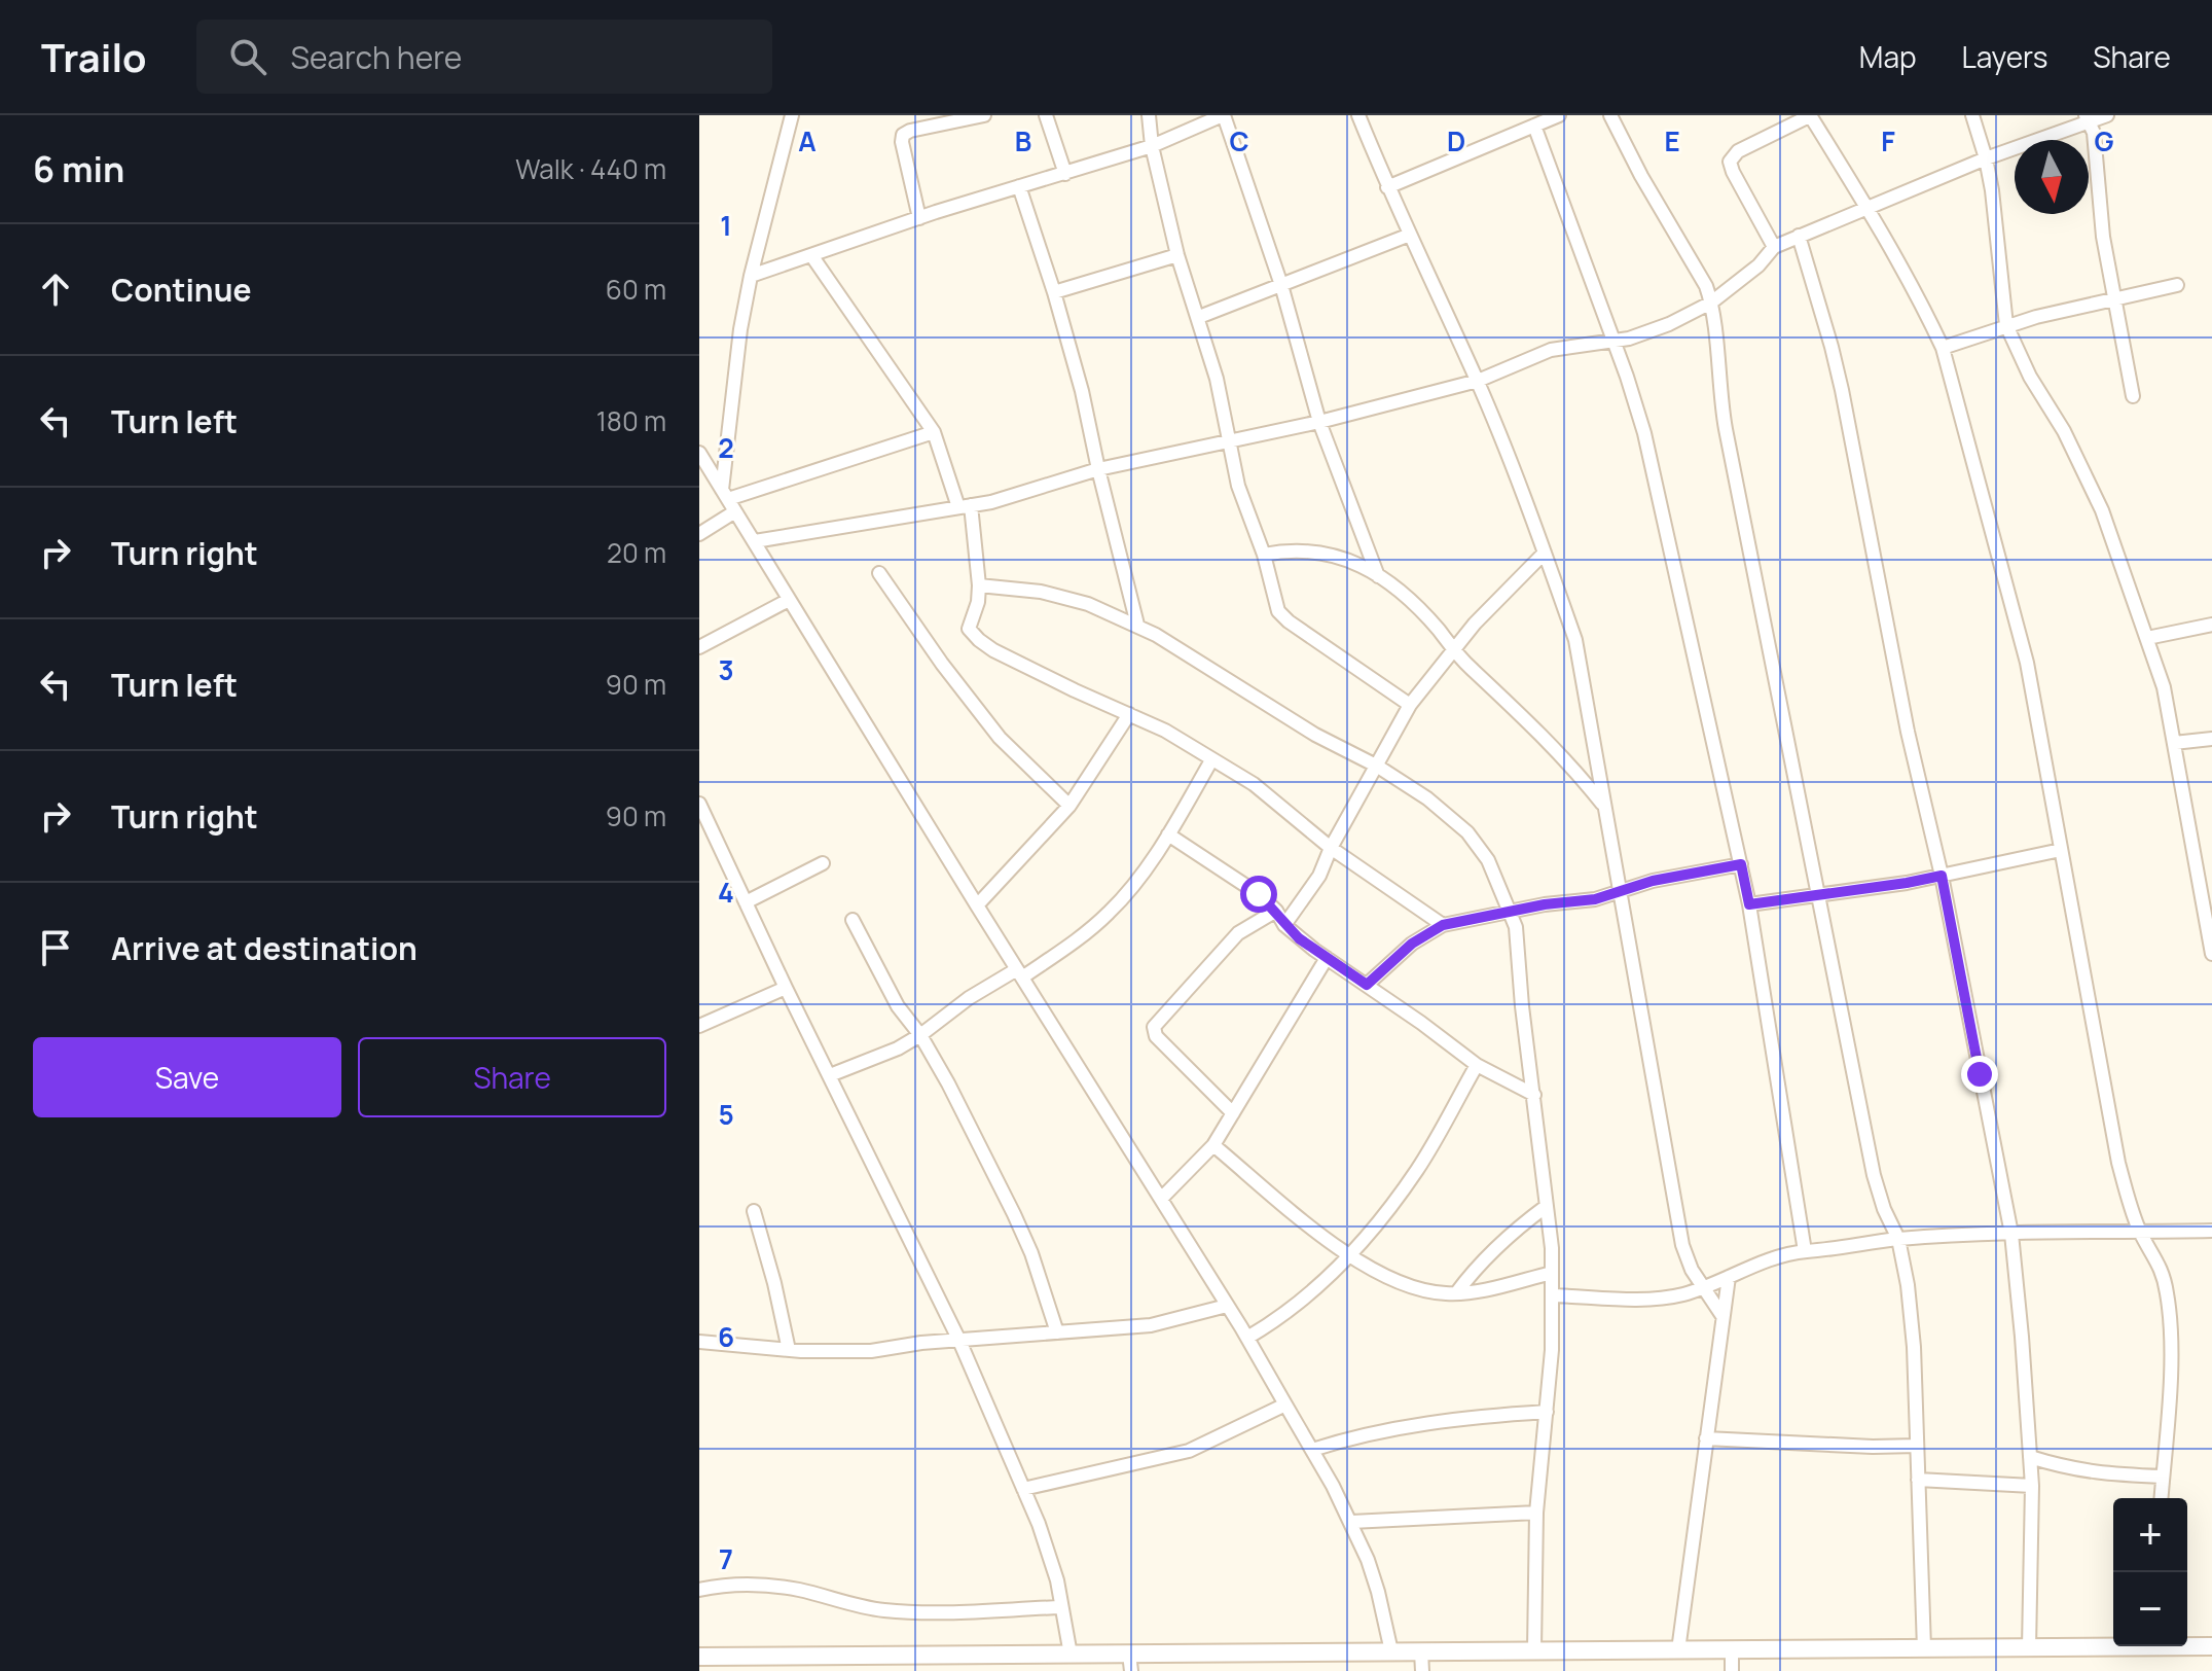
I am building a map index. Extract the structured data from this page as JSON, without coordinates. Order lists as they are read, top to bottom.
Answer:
{
  "north": "bottom",
  "page": {
    "header": "Trailo",
    "search": "Search here",
    "nav": ["Map", "Layers", "Share"],
    "heading": ["6 min", "Walk · 440 m"],
    "list": [
      ["Continue", "60 m"],
      ["Turn left", "180 m"],
      ["Turn right", "20 m"],
      ["Turn left", "90 m"],
      ["Turn right", "90 m"],
      "Arrive at destination"
    ],
    "buttons": ["Save", "Share"],
    "map_buttons": ["+", "−"]
  },
  "grid": {
    "columns": [
      "A",
      "B",
      "C",
      "D",
      "E",
      "F",
      "G"
    ],
    "rows": [
      "1",
      "2",
      "3",
      "4",
      "5",
      "6",
      "7"
    ]
  }
}
